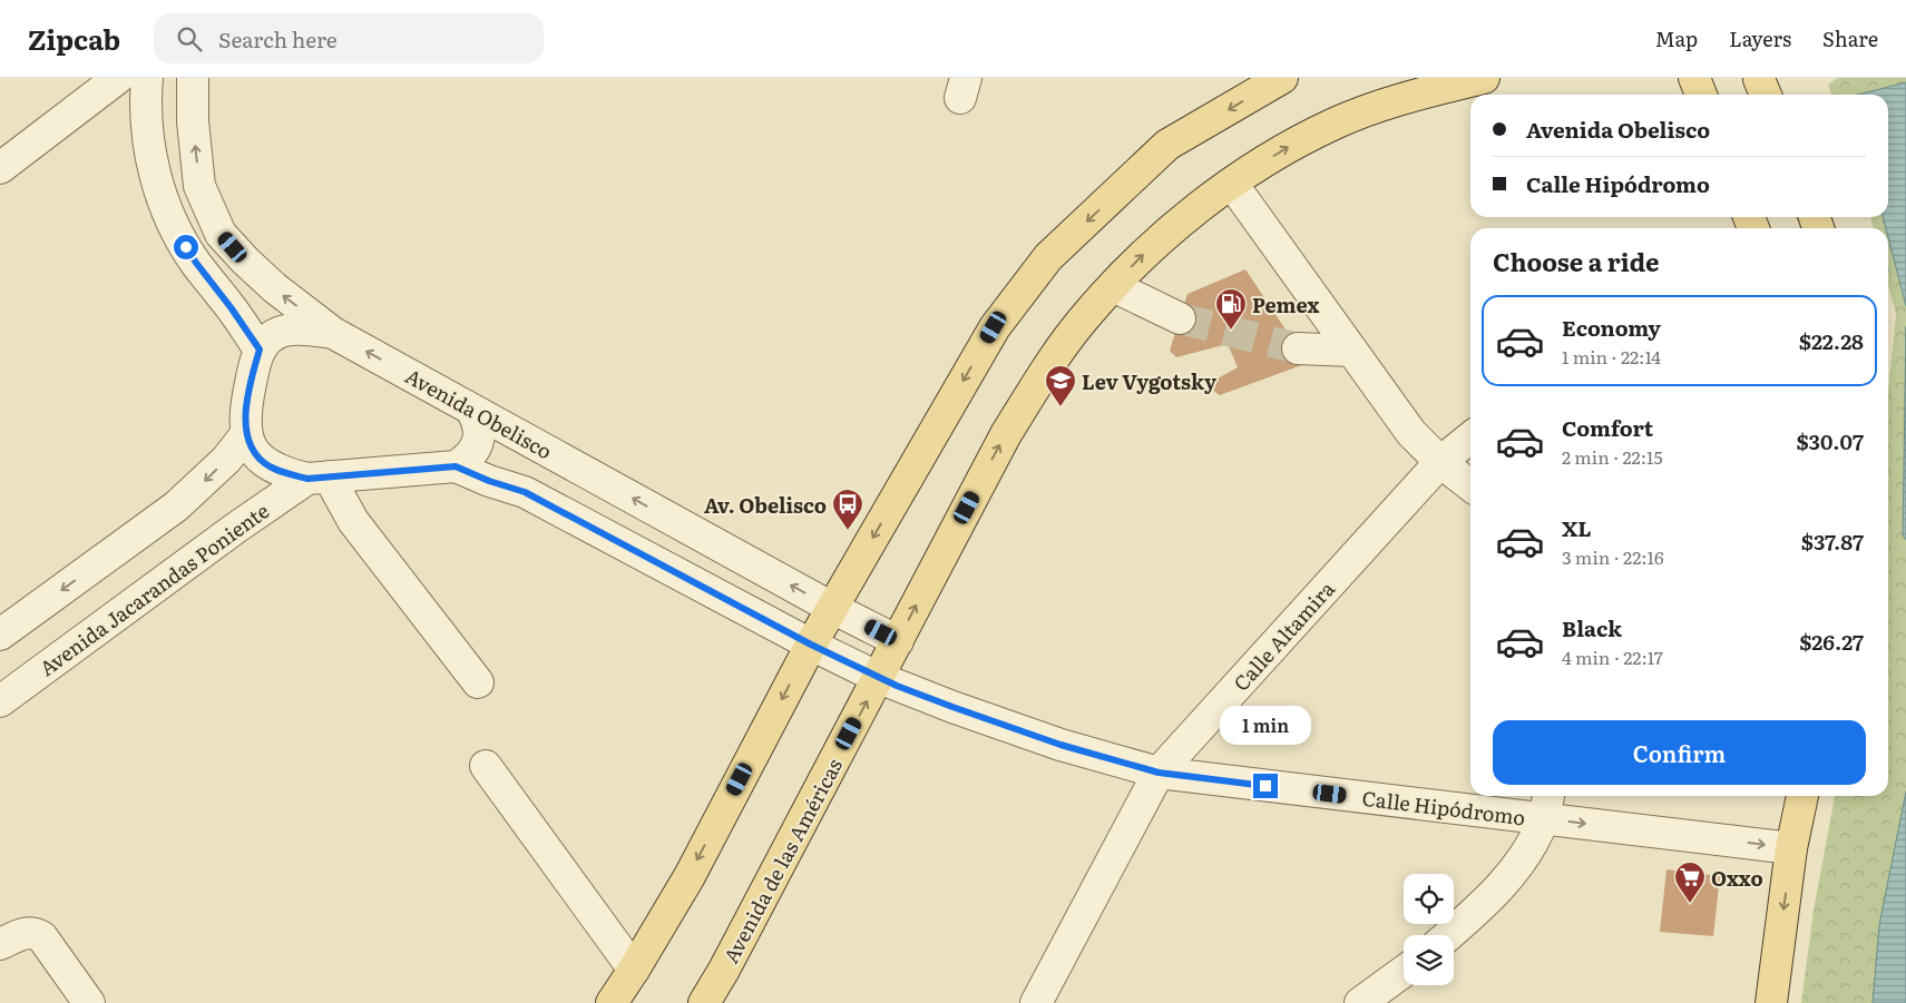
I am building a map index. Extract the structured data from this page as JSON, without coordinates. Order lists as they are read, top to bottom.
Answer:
{
  "streets": {
    "main road": ["Avenida de las Américas"],
    "street": [
      "Avenida Obelisco",
      "Avenida Jacarandas Poniente",
      "Calle Altamira",
      "Calle Hipódromo"
    ]
  },
  "crossings": [
    ["Avenida Obelisco", "Avenida de las Américas"],
    ["Calle Altamira", "Calle Hipódromo"],
    ["Calle Hipódromo", "Avenida de las Américas"]
  ],
  "places": {
    "fuel station": ["Pemex"],
    "school or university": ["Lev Vygotsky"],
    "bus stop": ["Av. Obelisco"],
    "supermarket": ["Oxxo"]
  },
  "page": {
    "header": "Zipcab",
    "search": "Search here",
    "nav": ["Map", "Layers", "Share"],
    "banner": ["Avenida Obelisco", "Calle Hipódromo"],
    "heading": "Choose a ride",
    "list": [
      {
        "name": "Economy",
        "note": "1 min · 22:14",
        "value": "$22.28"
      },
      {
        "name": "Comfort",
        "note": "2 min · 22:15",
        "value": "$30.07"
      },
      {
        "name": "XL",
        "note": "3 min · 22:16",
        "value": "$37.87"
      },
      {
        "name": "Black",
        "note": "4 min · 22:17",
        "value": "$26.27"
      }
    ],
    "bubble": "1 min",
    "buttons": "Confirm"
  }
}
